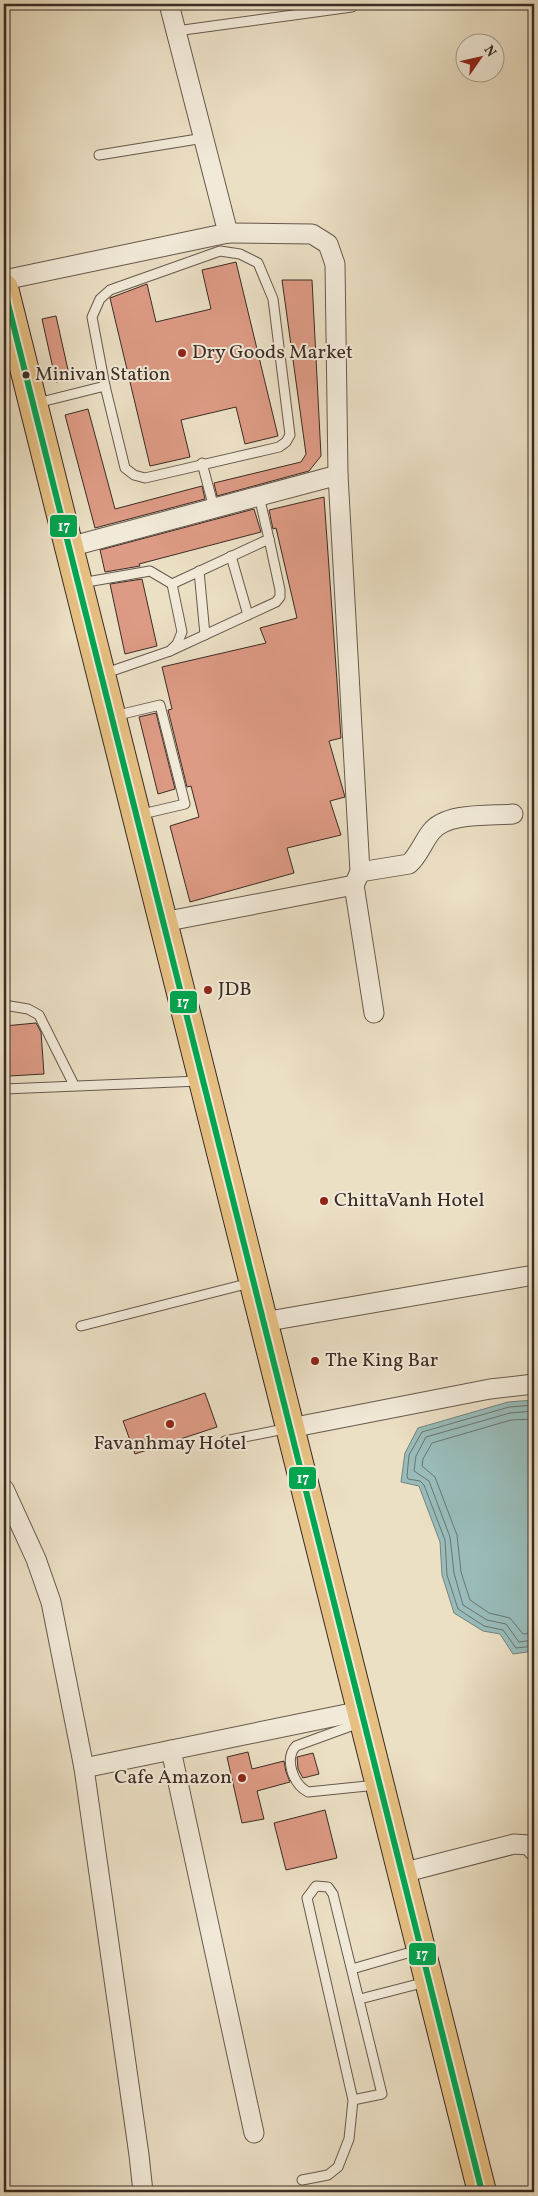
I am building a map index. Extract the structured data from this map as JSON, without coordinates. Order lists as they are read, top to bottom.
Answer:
{
  "places": [
    "Dry Goods Market",
    "Minivan Station",
    "JDB",
    "ChittaVanh Hotel",
    "The King Bar",
    "Favanhmay Hotel",
    "Cafe Amazon"
  ],
  "lines": ["transit line 17"],
  "north": "top right"
}
